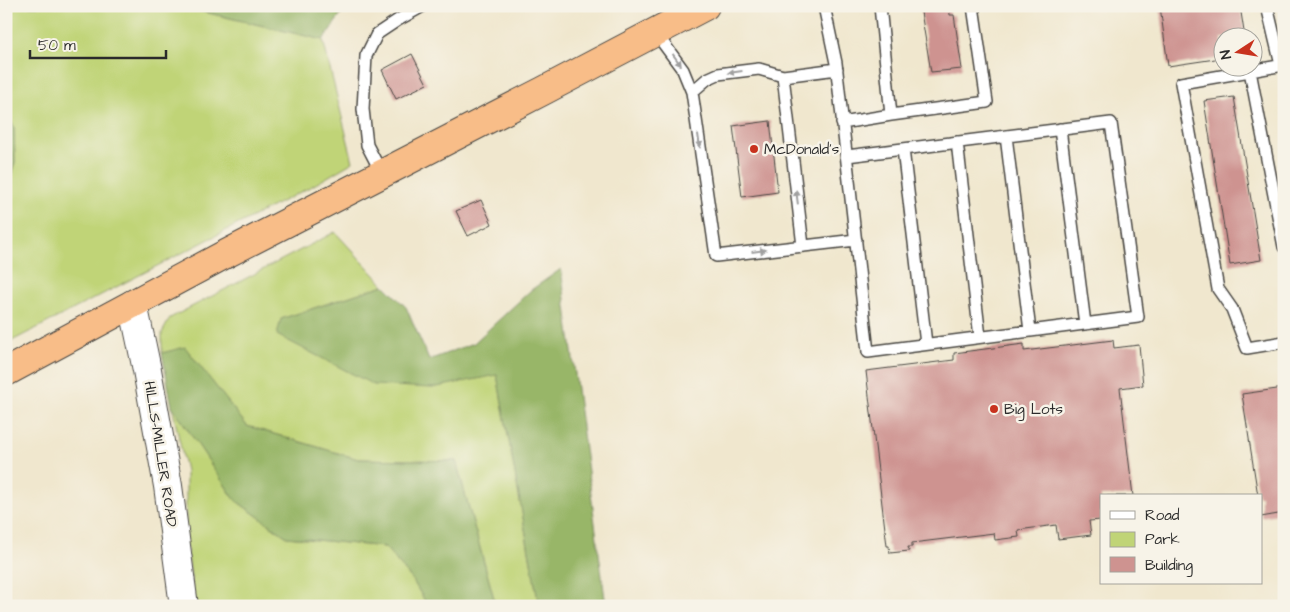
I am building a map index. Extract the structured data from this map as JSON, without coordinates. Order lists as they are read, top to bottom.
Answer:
{
  "streets": {
    "street": ["HILLS-MILLER ROAD"]
  },
  "places": ["McDonald's", "Big Lots"],
  "legend": ["Road", "Park", "Building"],
  "scale_bar": "50 m",
  "north": "left"
}
